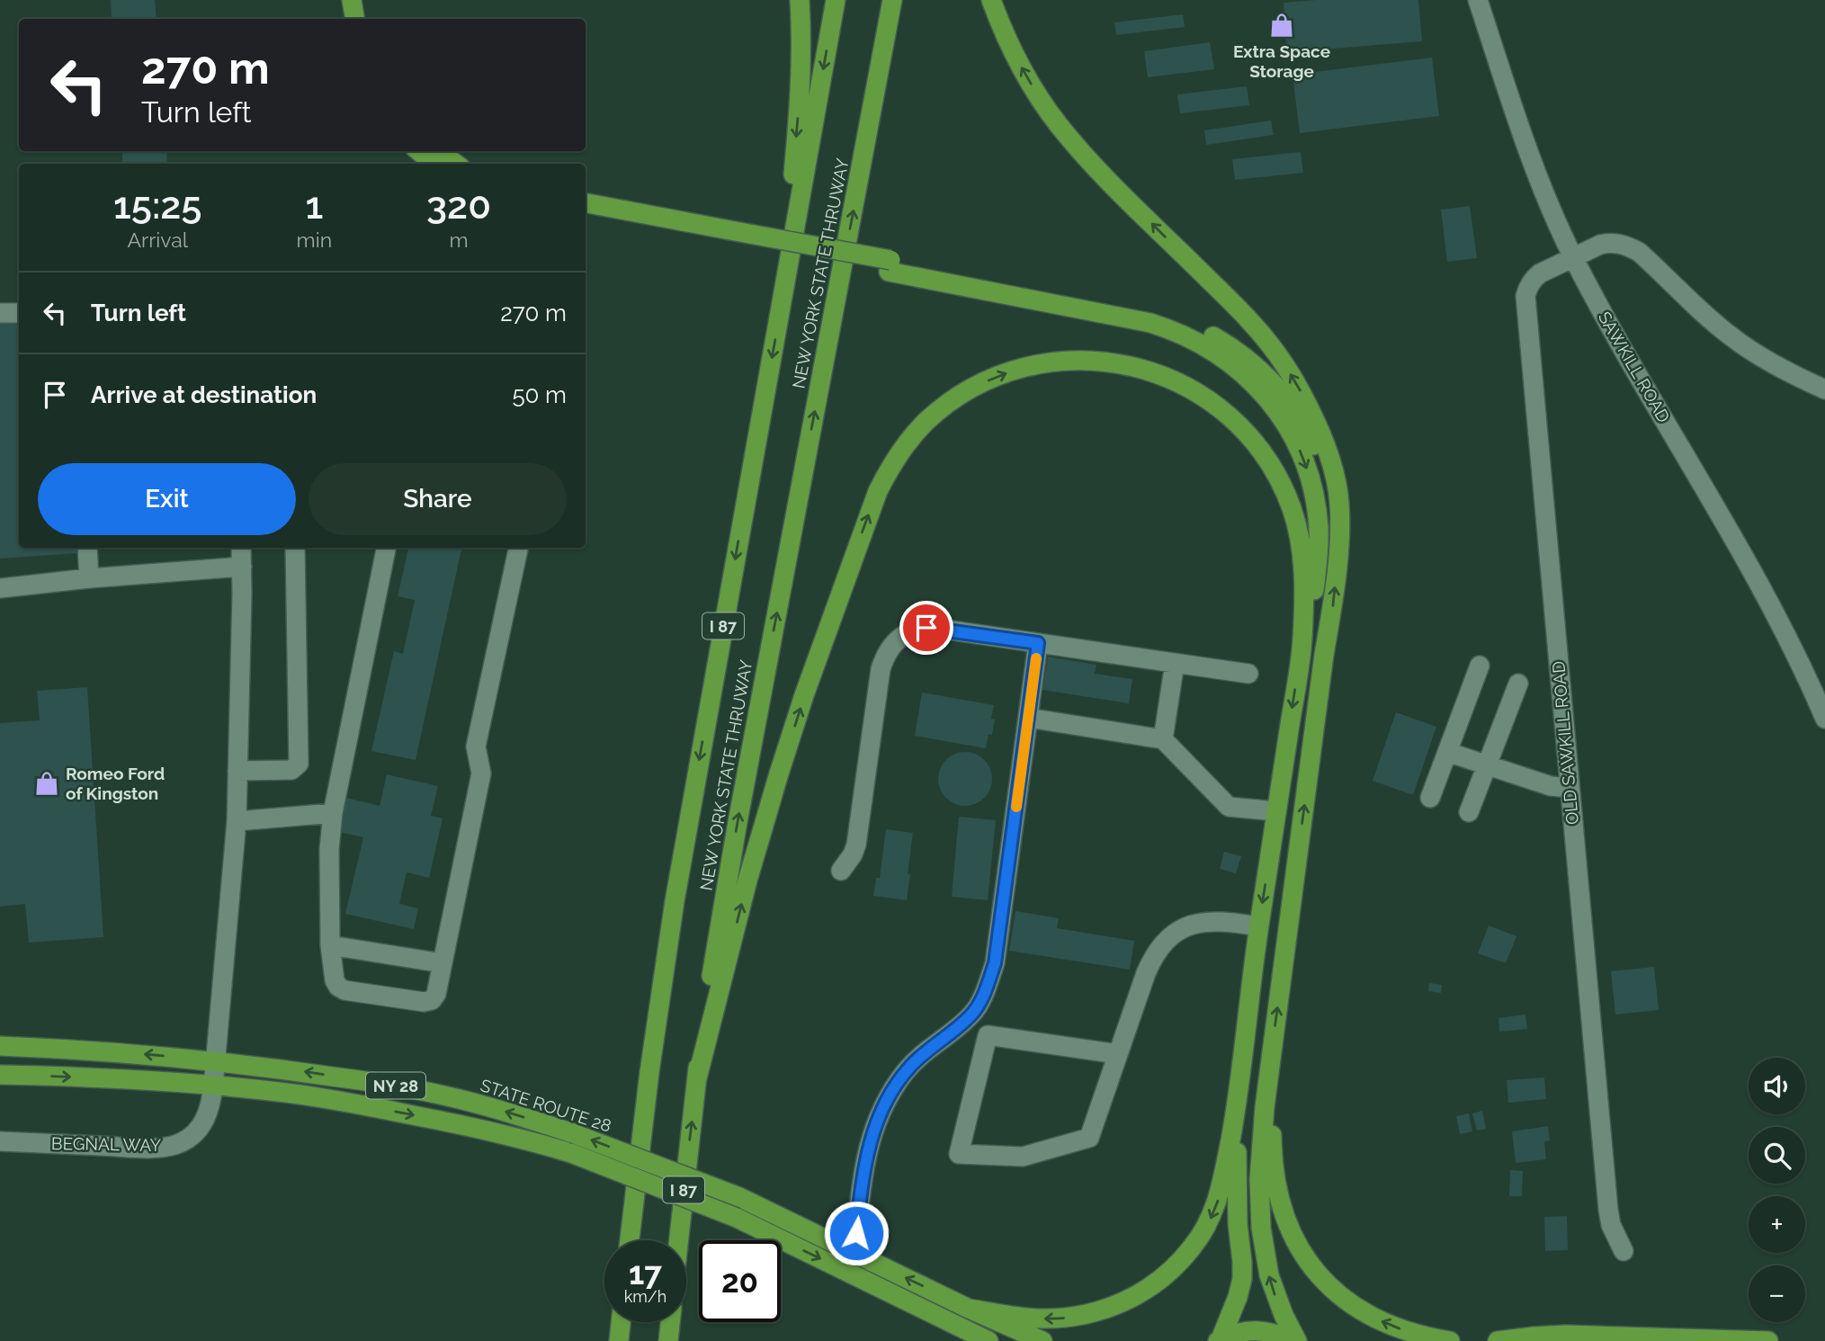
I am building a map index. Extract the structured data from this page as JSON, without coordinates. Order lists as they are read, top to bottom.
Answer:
{
  "streets": {
    "highway": [
      "NEW YORK STATE THRUWAY",
      "I 87",
      "NY 28",
      "STATE ROUTE 28"
    ],
    "street": ["SAWKILL ROAD", "OLD SAWKILL ROAD", "BEGNAL WAY"]
  },
  "crossings": [
    ["SAWKILL ROAD", "OLD SAWKILL ROAD"],
    ["NY 28", "BEGNAL WAY"],
    ["STATE ROUTE 28", "BEGNAL WAY"]
  ],
  "places": {
    "shop": ["Extra Space Storage", "Romeo Ford of Kingston"]
  },
  "page": {
    "turn": ["270 m", "Turn left"],
    "eta": [
      "15:25",
      "Arrival",
      "1",
      "min",
      "320",
      "m"
    ],
    "list": [
      {
        "name": "Turn left",
        "value": "270 m"
      },
      {
        "name": "Arrive at destination",
        "value": "50 m"
      }
    ],
    "buttons": ["Exit", "Share"],
    "map_buttons": ["+", "−"],
    "speed": "17 km/h",
    "limit": "20"
  }
}
